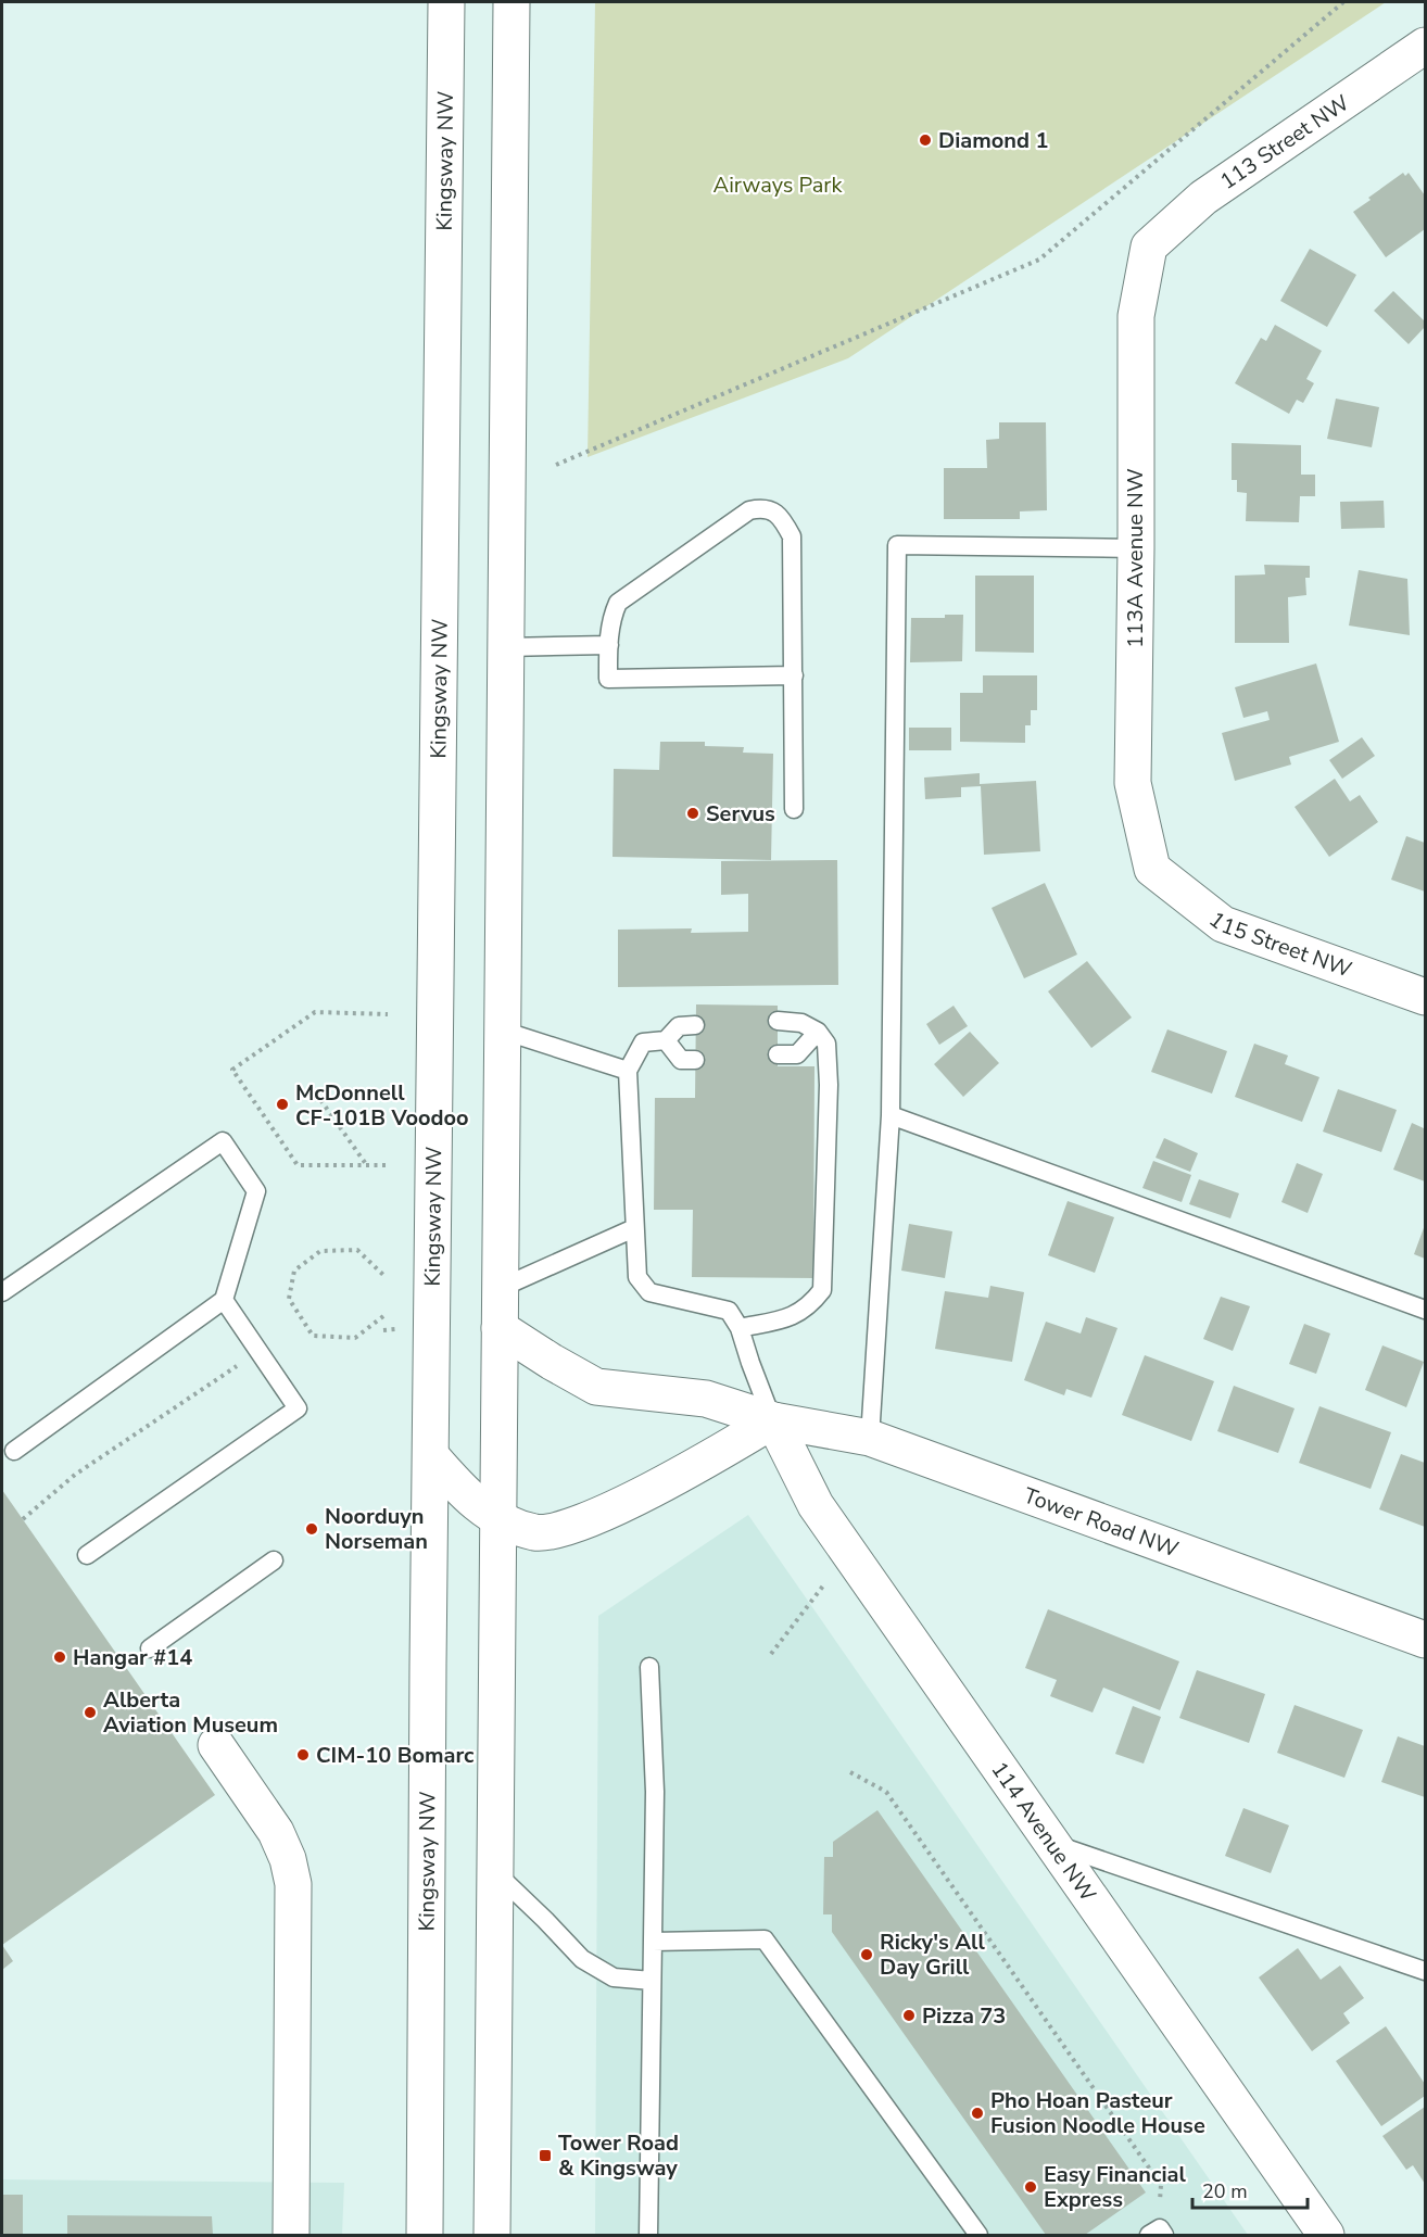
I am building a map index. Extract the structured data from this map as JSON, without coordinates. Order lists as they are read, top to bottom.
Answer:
{
  "streets": {
    "main road": [
      "113 Street NW",
      "Kingsway NW",
      "113A Avenue NW",
      "115 Street NW",
      "Tower Road NW",
      "114 Avenue NW"
    ]
  },
  "crossings": [
    ["113 Street NW", "113A Avenue NW"],
    ["113A Avenue NW", "115 Street NW"],
    ["Tower Road NW", "114 Avenue NW"]
  ],
  "parks": ["Airways Park"],
  "places": {
    "other": [
      "Diamond 1",
      "Servus",
      "McDonnell CF-101B Voodoo",
      "Noorduyn Norseman",
      "Hangar #14",
      "Alberta Aviation Museum",
      "CIM-10 Bomarc",
      "Ricky's All Day Grill",
      "Pizza 73",
      "Pho Hoan Pasteur Fusion Noodle House",
      "Easy Financial Express"
    ],
    "transit": ["Tower Road & Kingsway"]
  },
  "scale_bar": "20 m"
}
